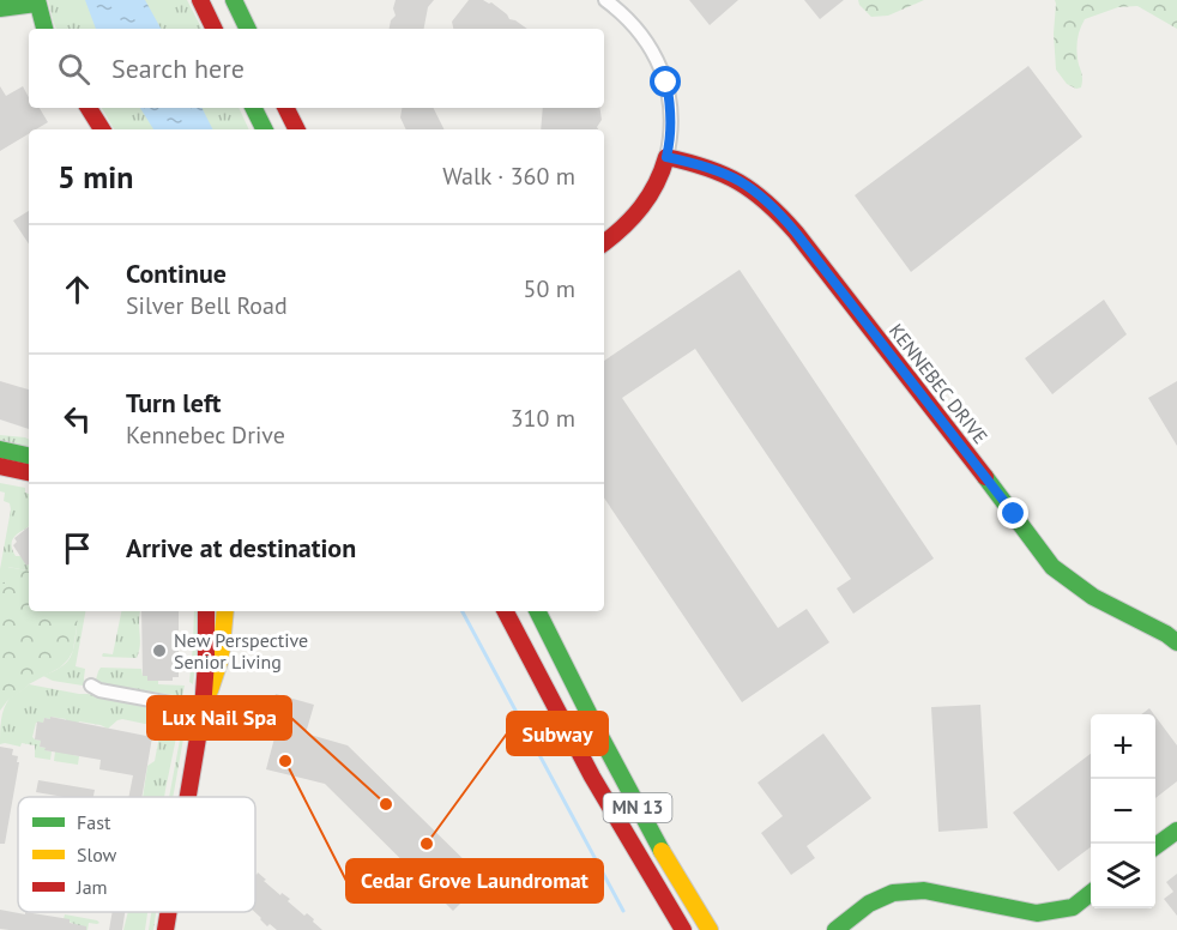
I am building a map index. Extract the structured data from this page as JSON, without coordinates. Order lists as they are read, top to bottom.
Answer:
{
  "streets": {
    "main road": ["KENNEBEC DRIVE", "MN 13"]
  },
  "places": [
    "New Perspective Senior Living",
    "Cedar Grove Laundromat",
    "Lux Nail Spa",
    "Subway"
  ],
  "legend": ["Fast", "Slow", "Jam"],
  "page": {
    "search": "Search here",
    "heading": ["5 min", "Walk · 360 m"],
    "list": [
      ["Continue", "Silver Bell Road", "50 m"],
      ["Turn left", "Kennebec Drive", "310 m"],
      "Arrive at destination"
    ],
    "map_buttons": ["+", "−"]
  }
}
